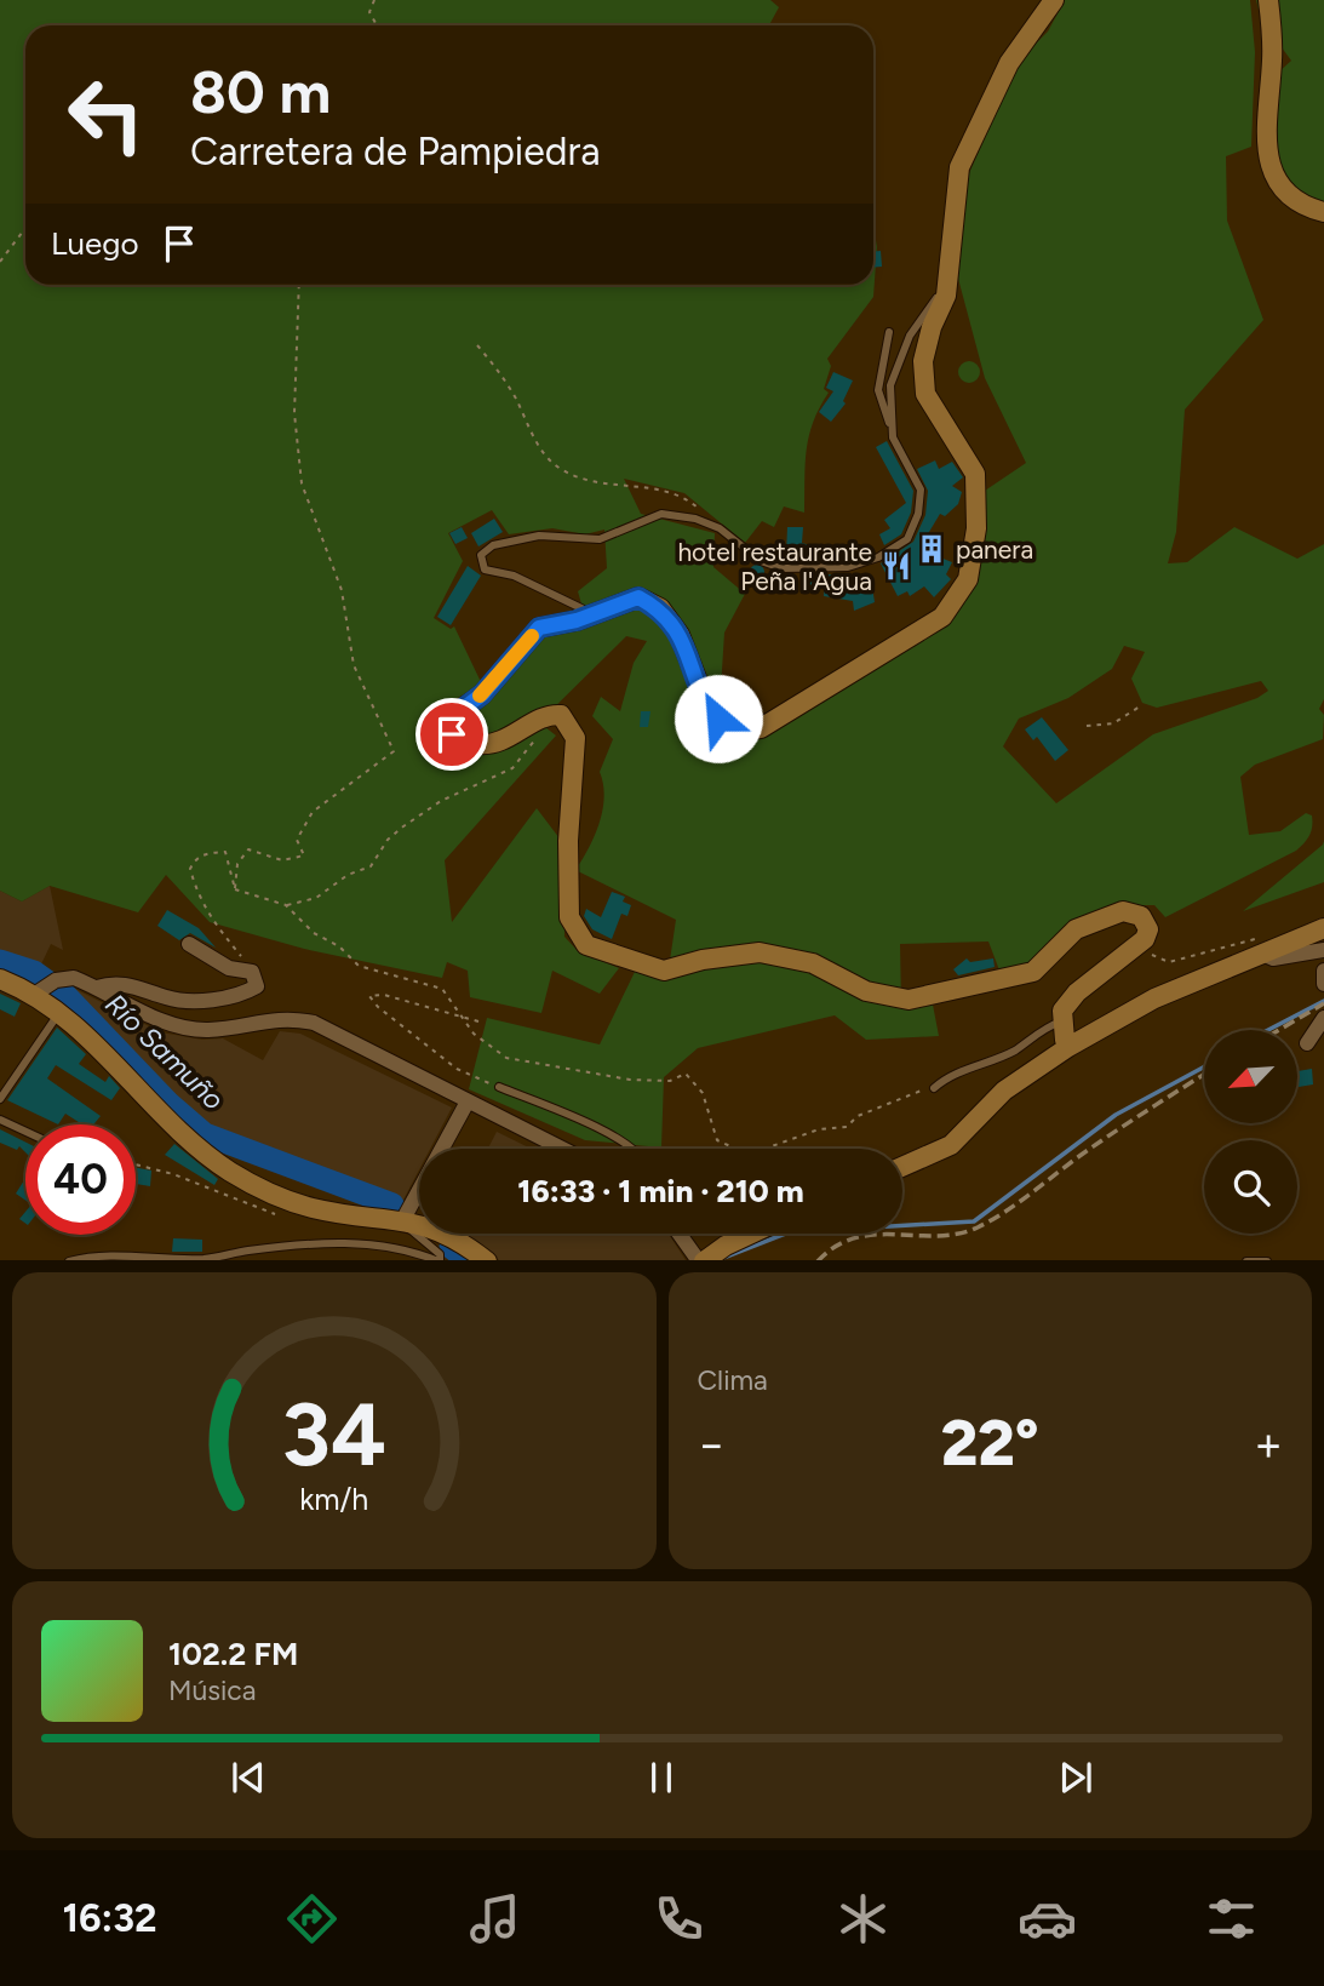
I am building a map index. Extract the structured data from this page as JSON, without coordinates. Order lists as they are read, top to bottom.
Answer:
{
  "water": ["Río Samuño"],
  "places": {
    "building": ["panera"],
    "restaurant": ["hotel restaurante Peña l'Agua"]
  },
  "north": "bottom left",
  "page": {
    "turn": ["80 m", "Carretera de Pampiedra"],
    "then": "Luego",
    "limit": "40",
    "trip": "16:33 · 1 min · 210 m",
    "tile": "Clima",
    "heat": ["−", "22°", "+"],
    "song": ["102.2 FM", "Música"],
    "tabs": "16:32",
    "gauge": ["34", "km/h"]
  }
}
